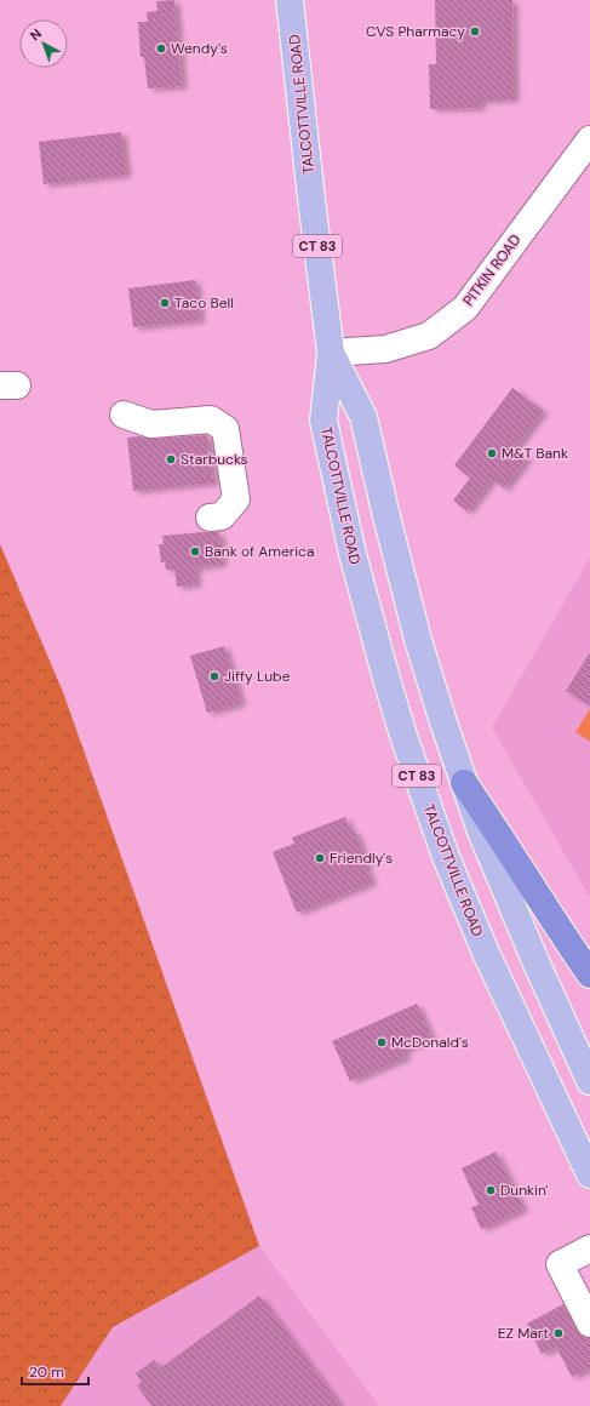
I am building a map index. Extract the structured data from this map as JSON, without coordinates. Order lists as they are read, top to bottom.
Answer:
{
  "streets": {
    "main road": ["TALCOTTVILLE ROAD", "CT 83"],
    "street": ["PITKIN ROAD"]
  },
  "crossings": [
    ["TALCOTTVILLE ROAD", "PITKIN ROAD"]
  ],
  "places": [
    "CVS Pharmacy",
    "Wendy's",
    "Taco Bell",
    "M&T Bank",
    "Starbucks",
    "Bank of America",
    "Jiffy Lube",
    "Friendly's",
    "McDonald's",
    "Dunkin'",
    "EZ Mart"
  ],
  "scale_bar": "20 m",
  "north": "top left"
}
